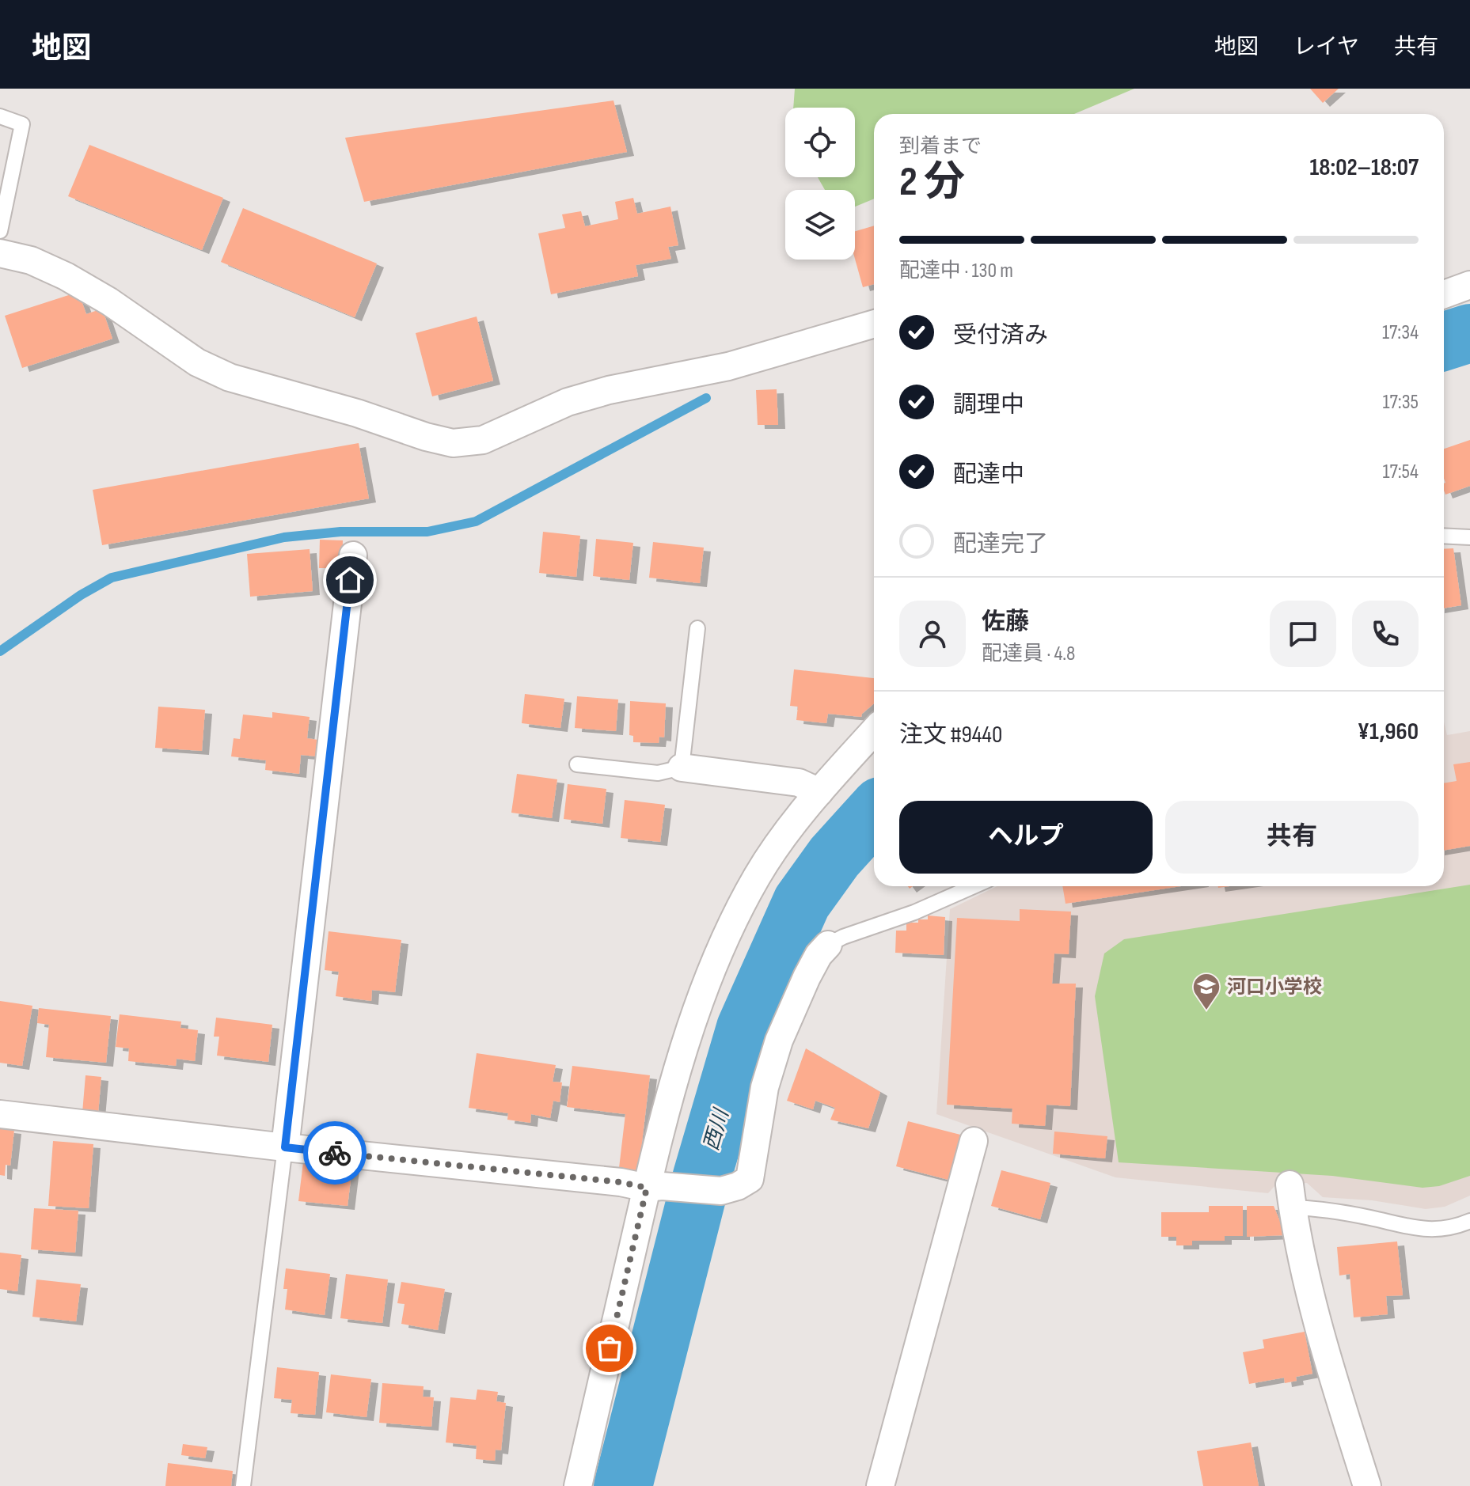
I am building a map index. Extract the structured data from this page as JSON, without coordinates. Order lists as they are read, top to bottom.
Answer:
{
  "water": ["西川"],
  "places": {
    "school or university": ["河口小学校"]
  },
  "page": {
    "header": "地図",
    "nav": ["地図", "レイヤ", "共有"],
    "heading": ["2 分", "到着まで", "18:02–18:07"],
    "panel": [
      "佐藤",
      "配達員 · 4.8",
      "注文 #9440",
      "¥1,960"
    ],
    "bar": "配達中 · 130 m",
    "list": [
      ["受付済み", "17:34"],
      ["調理中", "17:35"],
      ["配達中", "17:54"],
      "配達完了"
    ],
    "buttons": ["ヘルプ", "共有"]
  }
}
